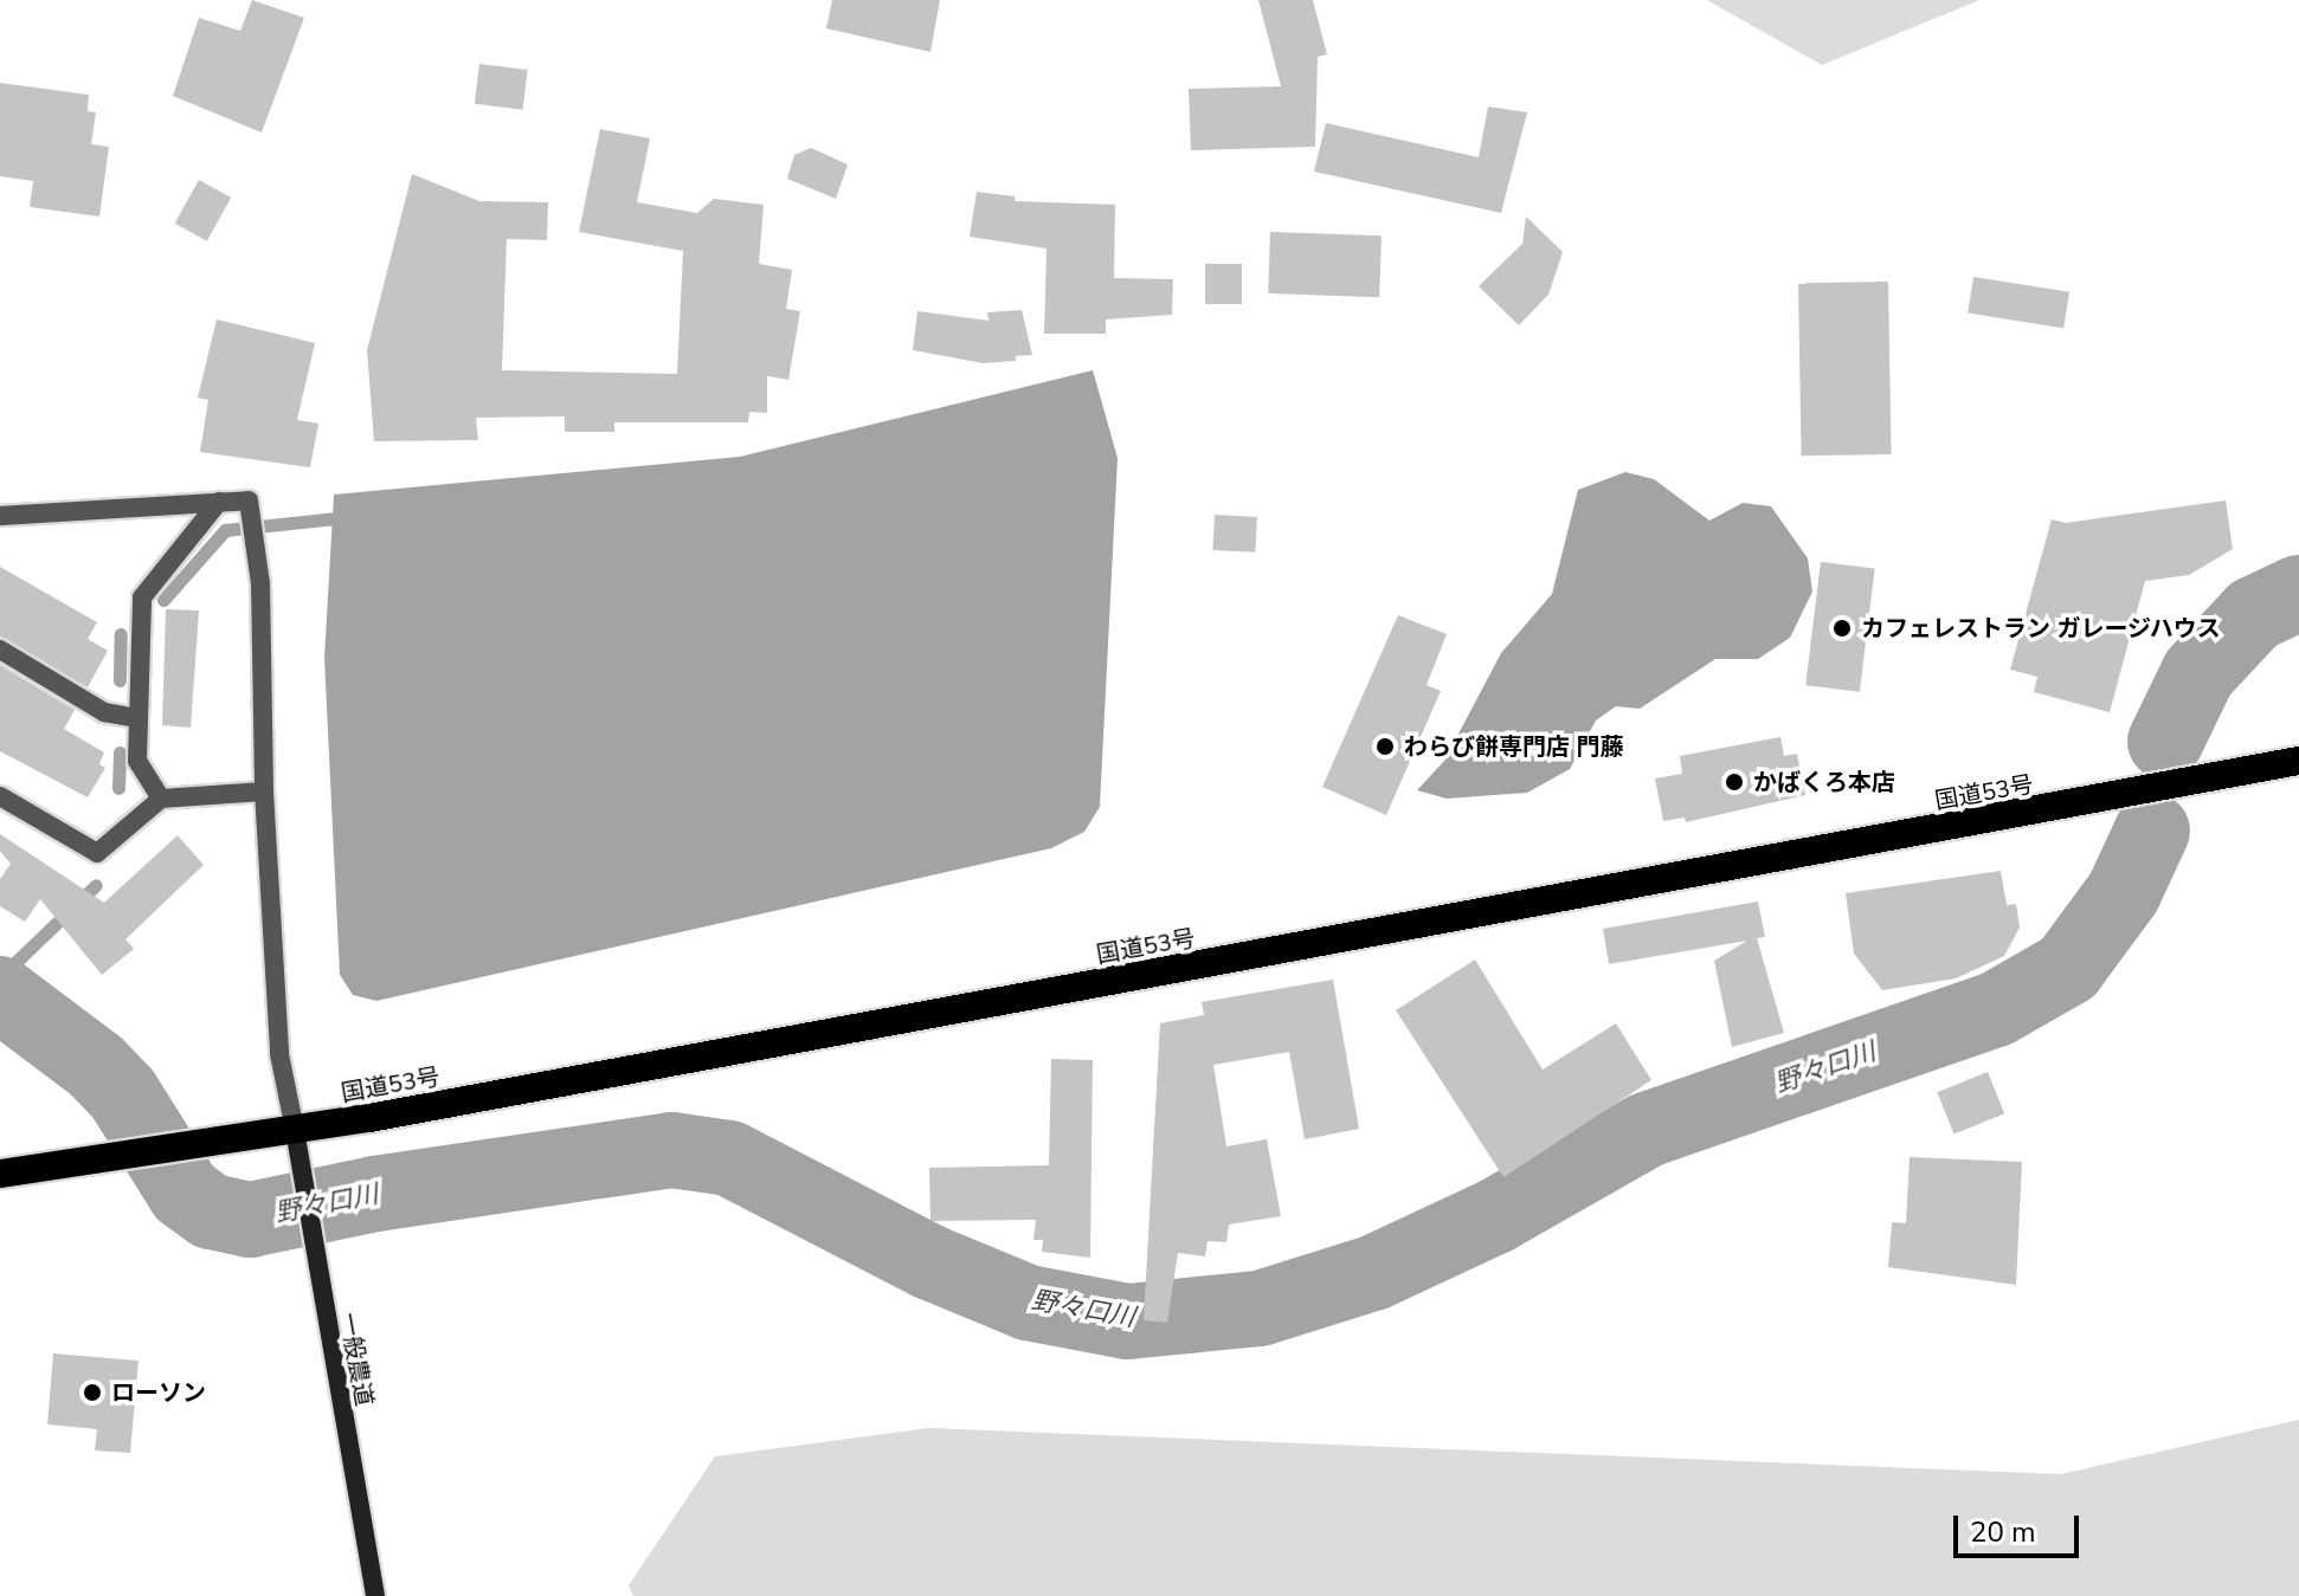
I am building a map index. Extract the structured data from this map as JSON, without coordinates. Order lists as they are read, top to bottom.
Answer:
{
  "streets": {
    "highway": ["国道53号"],
    "street": ["一般農道"]
  },
  "crossings": [
    ["国道53号", "一般農道"]
  ],
  "water": ["野々口川"],
  "places": [
    "カフェレストラン ガレージハウス",
    "わらび餅専門店 門藤",
    "かばくろ本店",
    "ローソン"
  ],
  "scale_bar": "20 m"
}
